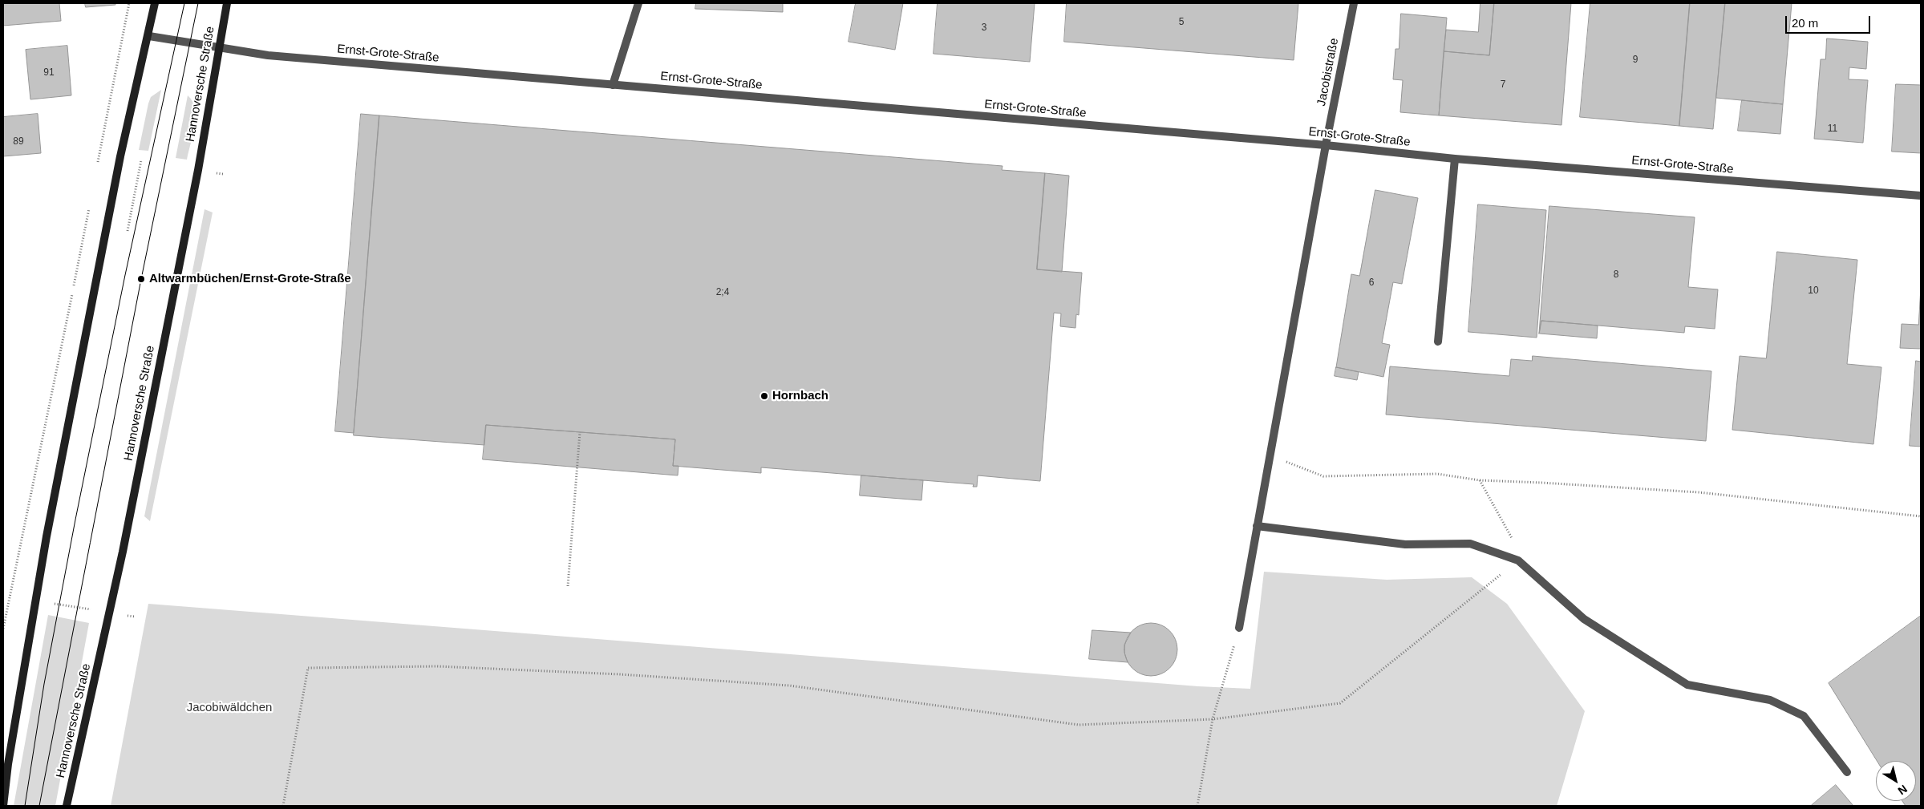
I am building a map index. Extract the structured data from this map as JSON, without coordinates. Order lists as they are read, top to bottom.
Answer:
{
  "streets": {
    "main road": ["Hannoversche Straße"],
    "street": ["Ernst-Grote-Straße", "Jacobistraße"]
  },
  "crossings": [
    ["Ernst-Grote-Straße", "Jacobistraße"],
    ["Ernst-Grote-Straße", "Hannoversche Straße"]
  ],
  "parks": ["Jacobiwäldchen"],
  "places": ["Altwarmbüchen/Ernst-Grote-Straße", "Hornbach"],
  "house_numbers": [
    "5",
    "3",
    "9",
    "91",
    "7",
    "11",
    "89",
    "8",
    "6",
    "10",
    "2;4"
  ],
  "scale_bar": "20 m",
  "north": "bottom right"
}
